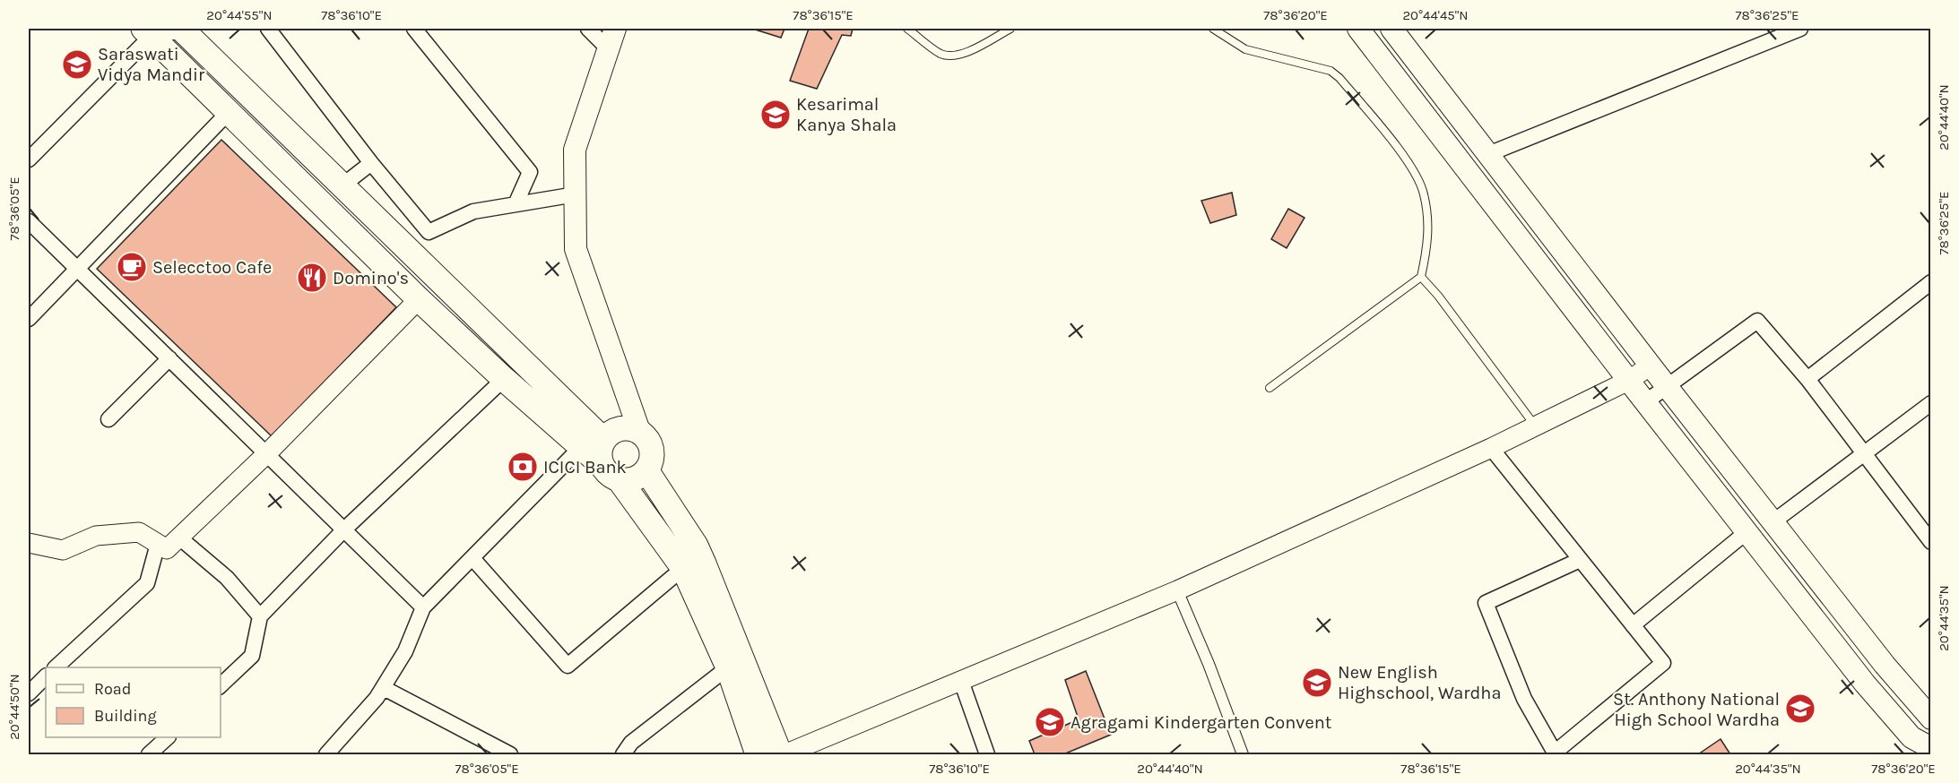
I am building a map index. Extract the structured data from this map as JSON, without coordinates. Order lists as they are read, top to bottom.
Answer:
{
  "places": {
    "school or university": [
      "Saraswati Vidya Mandir",
      "Kesarimal Kanya Shala",
      "New English Highschool, Wardha",
      "St. Anthony National High School Wardha",
      "Agragami Kindergarten Convent"
    ],
    "cafe": ["Selecctoo Cafe"],
    "restaurant": ["Domino's"],
    "bank": ["ICICI Bank"]
  },
  "legend": ["Road", "Building"],
  "coordinates": [
    "20°44'55\"N",
    "78°36'10\"E",
    "78°36'15\"E",
    "78°36'20\"E",
    "20°44'45\"N",
    "78°36'25\"E",
    "20°44'40\"N",
    "78°36'05\"E",
    "20°44'35\"N",
    "20°44'50\"N"
  ]
}
